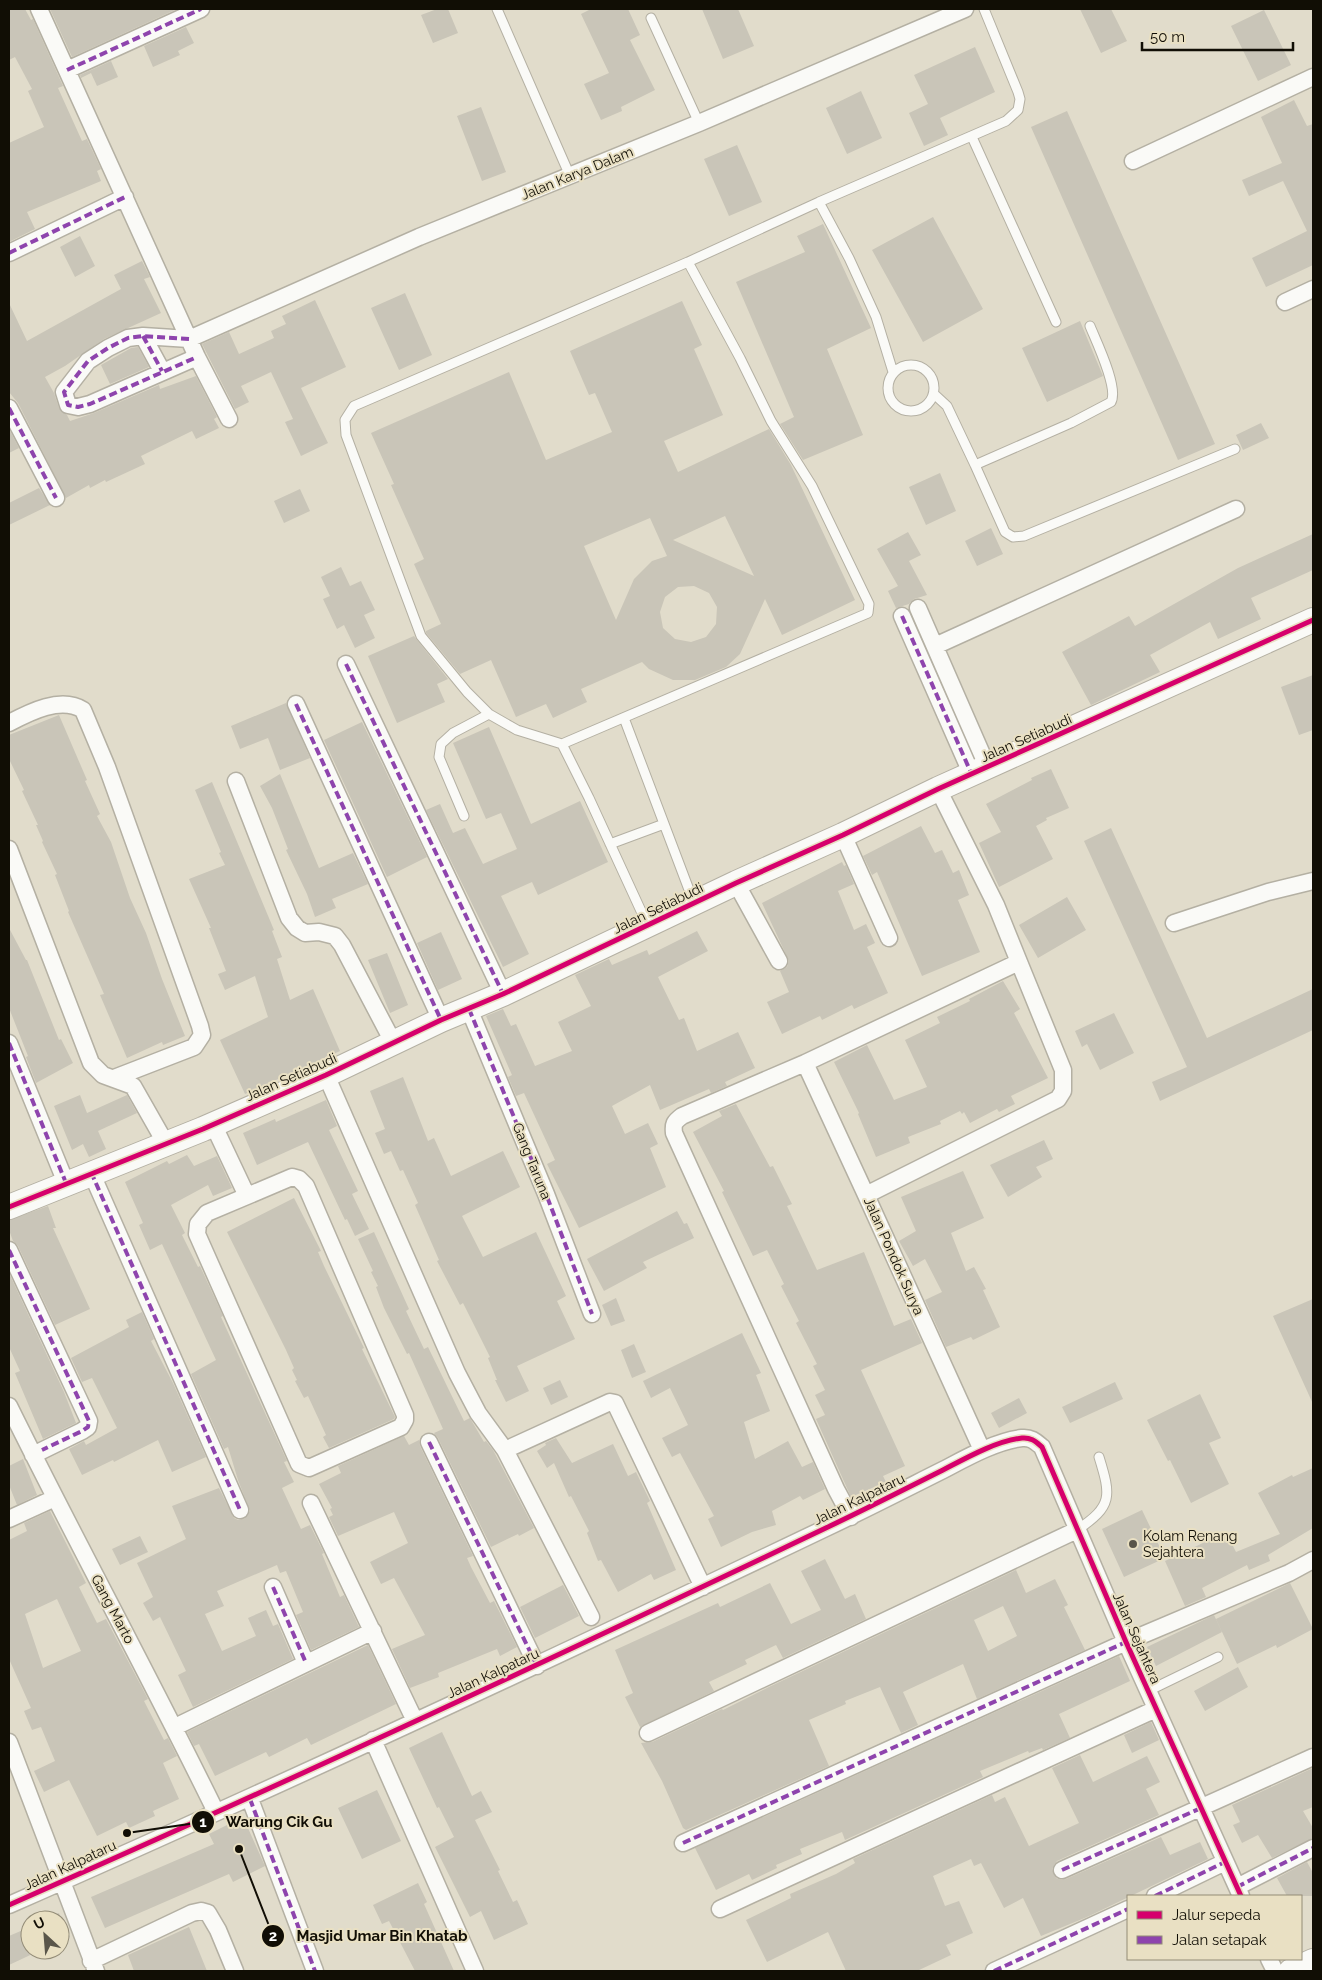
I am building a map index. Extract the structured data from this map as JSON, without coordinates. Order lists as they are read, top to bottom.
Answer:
{
  "streets": {
    "street": [
      "Jalan Karya Dalam",
      "Jalan Setiabudi",
      "Gang Taruna",
      "Jalan Pondok Surya",
      "Jalan Kalpataru",
      "Gang Marto",
      "Jalan Sejahtera"
    ]
  },
  "crossings": [
    ["Jalan Setiabudi", "Gang Taruna"],
    ["Jalan Pondok Surya", "Jalan Kalpataru"],
    ["Jalan Pondok Surya", "Jalan Sejahtera"],
    ["Jalan Kalpataru", "Gang Marto"],
    ["Jalan Kalpataru", "Jalan Sejahtera"]
  ],
  "places": ["Kolam Renang Sejahtera", "Warung Cik Gu", "Masjid Umar Bin Khatab"],
  "legend": ["Jalur sepeda", "Jalan setapak"],
  "scale_bar": "50 m",
  "north": "top left"
}
